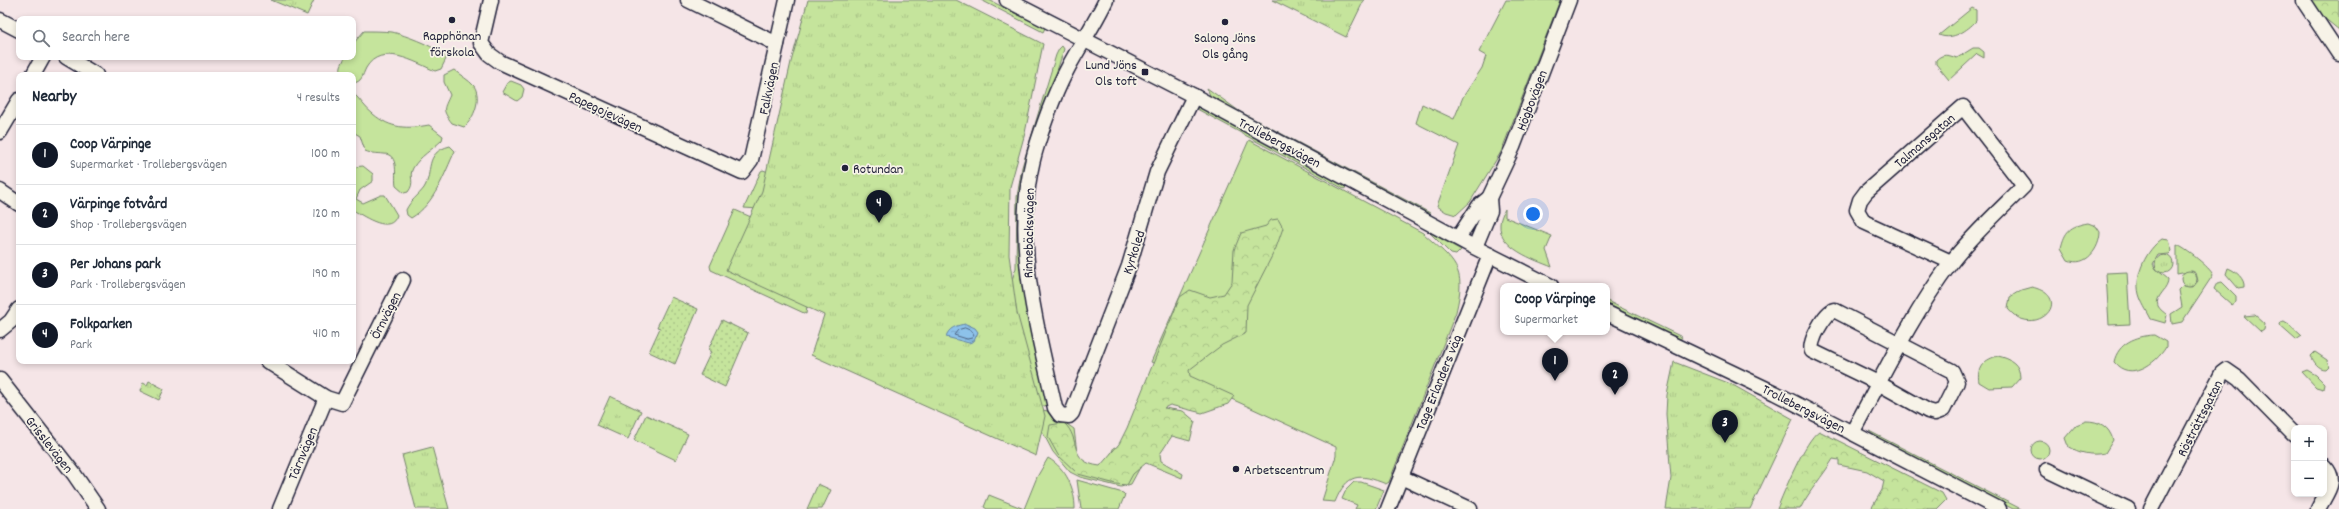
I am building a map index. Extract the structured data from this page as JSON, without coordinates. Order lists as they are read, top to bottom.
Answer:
{
  "streets": {
    "street": [
      "Falkvägen",
      "Högbovägen",
      "Papegojevägen",
      "Talmansgatan",
      "Trollebergsvägen",
      "Rinnebäcksvägen",
      "Kyrkoled",
      "Örnvägen",
      "Tage Erlanders väg",
      "Rösträttsgatan",
      "Grisslevägen",
      "Tärnvägen"
    ]
  },
  "crossings": [
    ["Falkvägen", "Papegojevägen"],
    ["Högbovägen", "Trollebergsvägen"],
    ["Talmansgatan", "Trollebergsvägen"],
    ["Trollebergsvägen", "Rinnebäcksvägen"],
    ["Trollebergsvägen", "Kyrkoled"],
    ["Trollebergsvägen", "Tage Erlanders väg"],
    ["Rinnebäcksvägen", "Kyrkoled"],
    ["Örnvägen", "Tärnvägen"]
  ],
  "places": {
    "other": [
      "Rapphönan förskola",
      "Salong Jöns Ols gång",
      "Rotundan",
      "Arbetscentrum"
    ],
    "transit": ["Lund Jöns Ols toft"]
  },
  "page": {
    "search": "Search here",
    "heading": ["Nearby", "4 results"],
    "list": [
      {
        "mark": "1",
        "name": "Coop Värpinge",
        "note": "Supermarket · Trollebergsvägen",
        "value": "100 m"
      },
      {
        "mark": "2",
        "name": "Värpinge fotvård",
        "note": "Shop · Trollebergsvägen",
        "value": "120 m"
      },
      {
        "mark": "3",
        "name": "Per Johans park",
        "note": "Park · Trollebergsvägen",
        "value": "190 m"
      },
      {
        "mark": "4",
        "name": "Folkparken",
        "note": "Park",
        "value": "410 m"
      }
    ],
    "pins": [
      "4",
      "1",
      "2",
      "3"
    ],
    "popup": ["Coop Värpinge", "Supermarket"],
    "map_buttons": ["+", "−"]
  }
}
